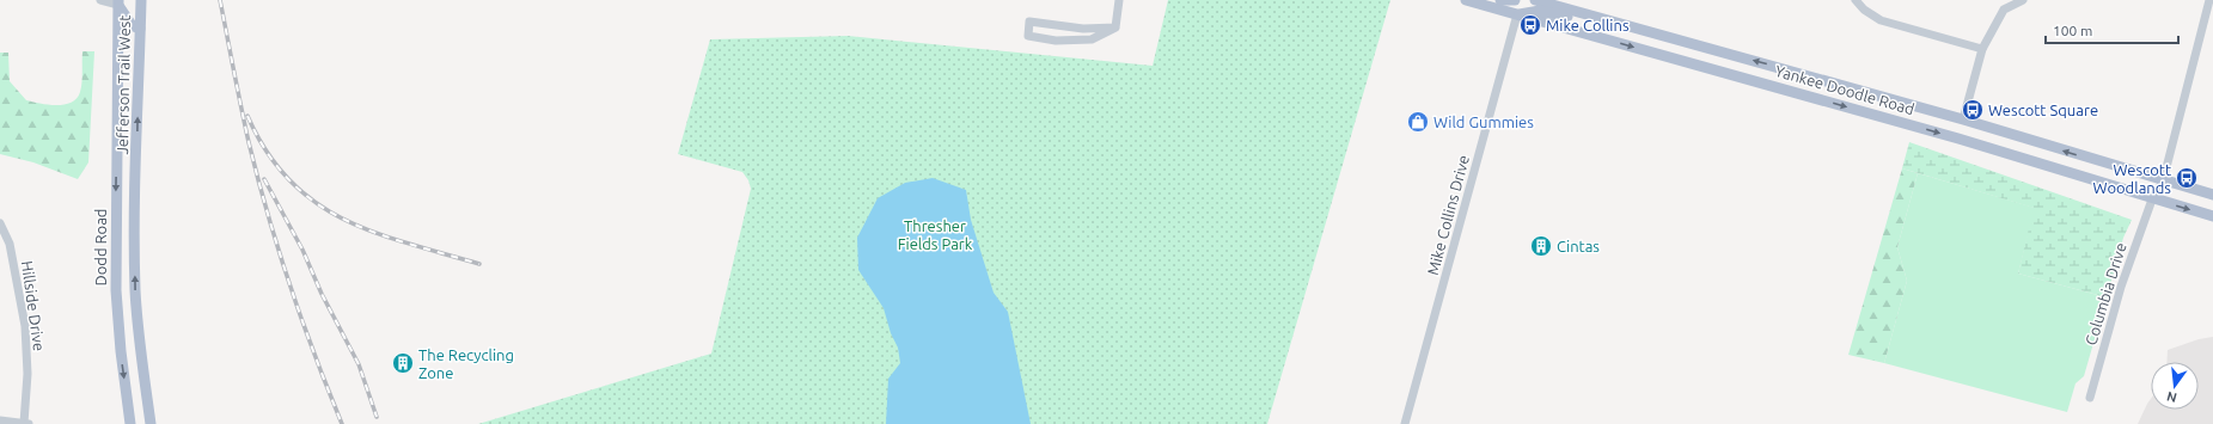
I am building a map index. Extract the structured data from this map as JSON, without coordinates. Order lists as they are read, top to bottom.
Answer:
{
  "streets": {
    "main road": ["Jefferson Trail West", "Yankee Doodle Road", "Dodd Road"],
    "street": ["Mike Collins Drive", "Columbia Drive", "Hillside Drive"]
  },
  "crossings": [
    ["Jefferson Trail West", "Dodd Road"],
    ["Yankee Doodle Road", "Mike Collins Drive"],
    ["Yankee Doodle Road", "Columbia Drive"]
  ],
  "one_way": ["Jefferson Trail West", "Dodd Road"],
  "parks": ["Thresher Fields Park"],
  "places": {
    "bus stop": ["Mike Collins", "Wescott Square", "Wescott Woodlands"],
    "shop": ["Wild Gummies"],
    "building": ["Cintas", "The Recycling Zone"]
  },
  "scale_bar": "100 m",
  "north": "bottom"
}
